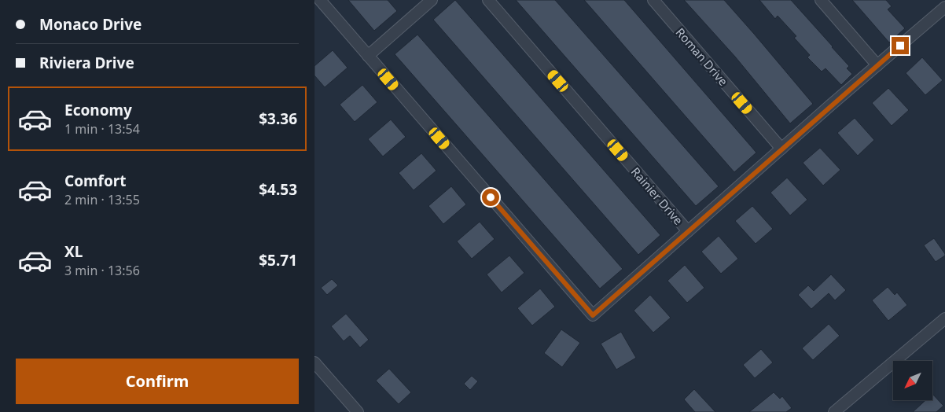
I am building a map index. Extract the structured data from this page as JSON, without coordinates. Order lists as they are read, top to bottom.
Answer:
{
  "streets": {
    "street": ["Roman Drive", "Rainier Drive"]
  },
  "north": "bottom left",
  "page": {
    "banner": ["Monaco Drive", "Riviera Drive"],
    "list": [
      {
        "name": "Economy",
        "note": "1 min · 13:54",
        "value": "$3.36"
      },
      {
        "name": "Comfort",
        "note": "2 min · 13:55",
        "value": "$4.53"
      },
      {
        "name": "XL",
        "note": "3 min · 13:56",
        "value": "$5.71"
      }
    ],
    "buttons": "Confirm"
  }
}
